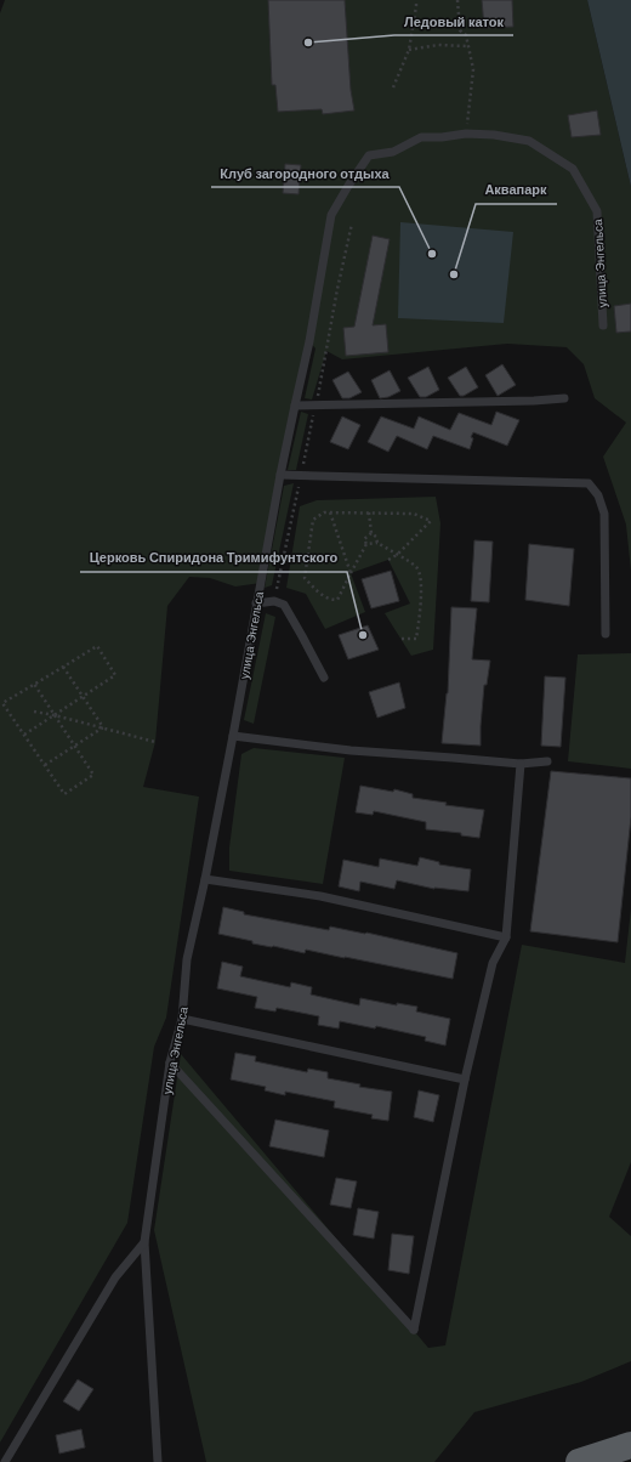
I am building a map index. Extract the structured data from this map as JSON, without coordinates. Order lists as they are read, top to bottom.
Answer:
{
  "streets": {
    "lane": ["улица Энгельса"]
  },
  "places": [
    "Ледовый каток",
    "Клуб загородного отдыха",
    "Аквапарк",
    "Церковь Спиридона Тримифунтского"
  ]
}
